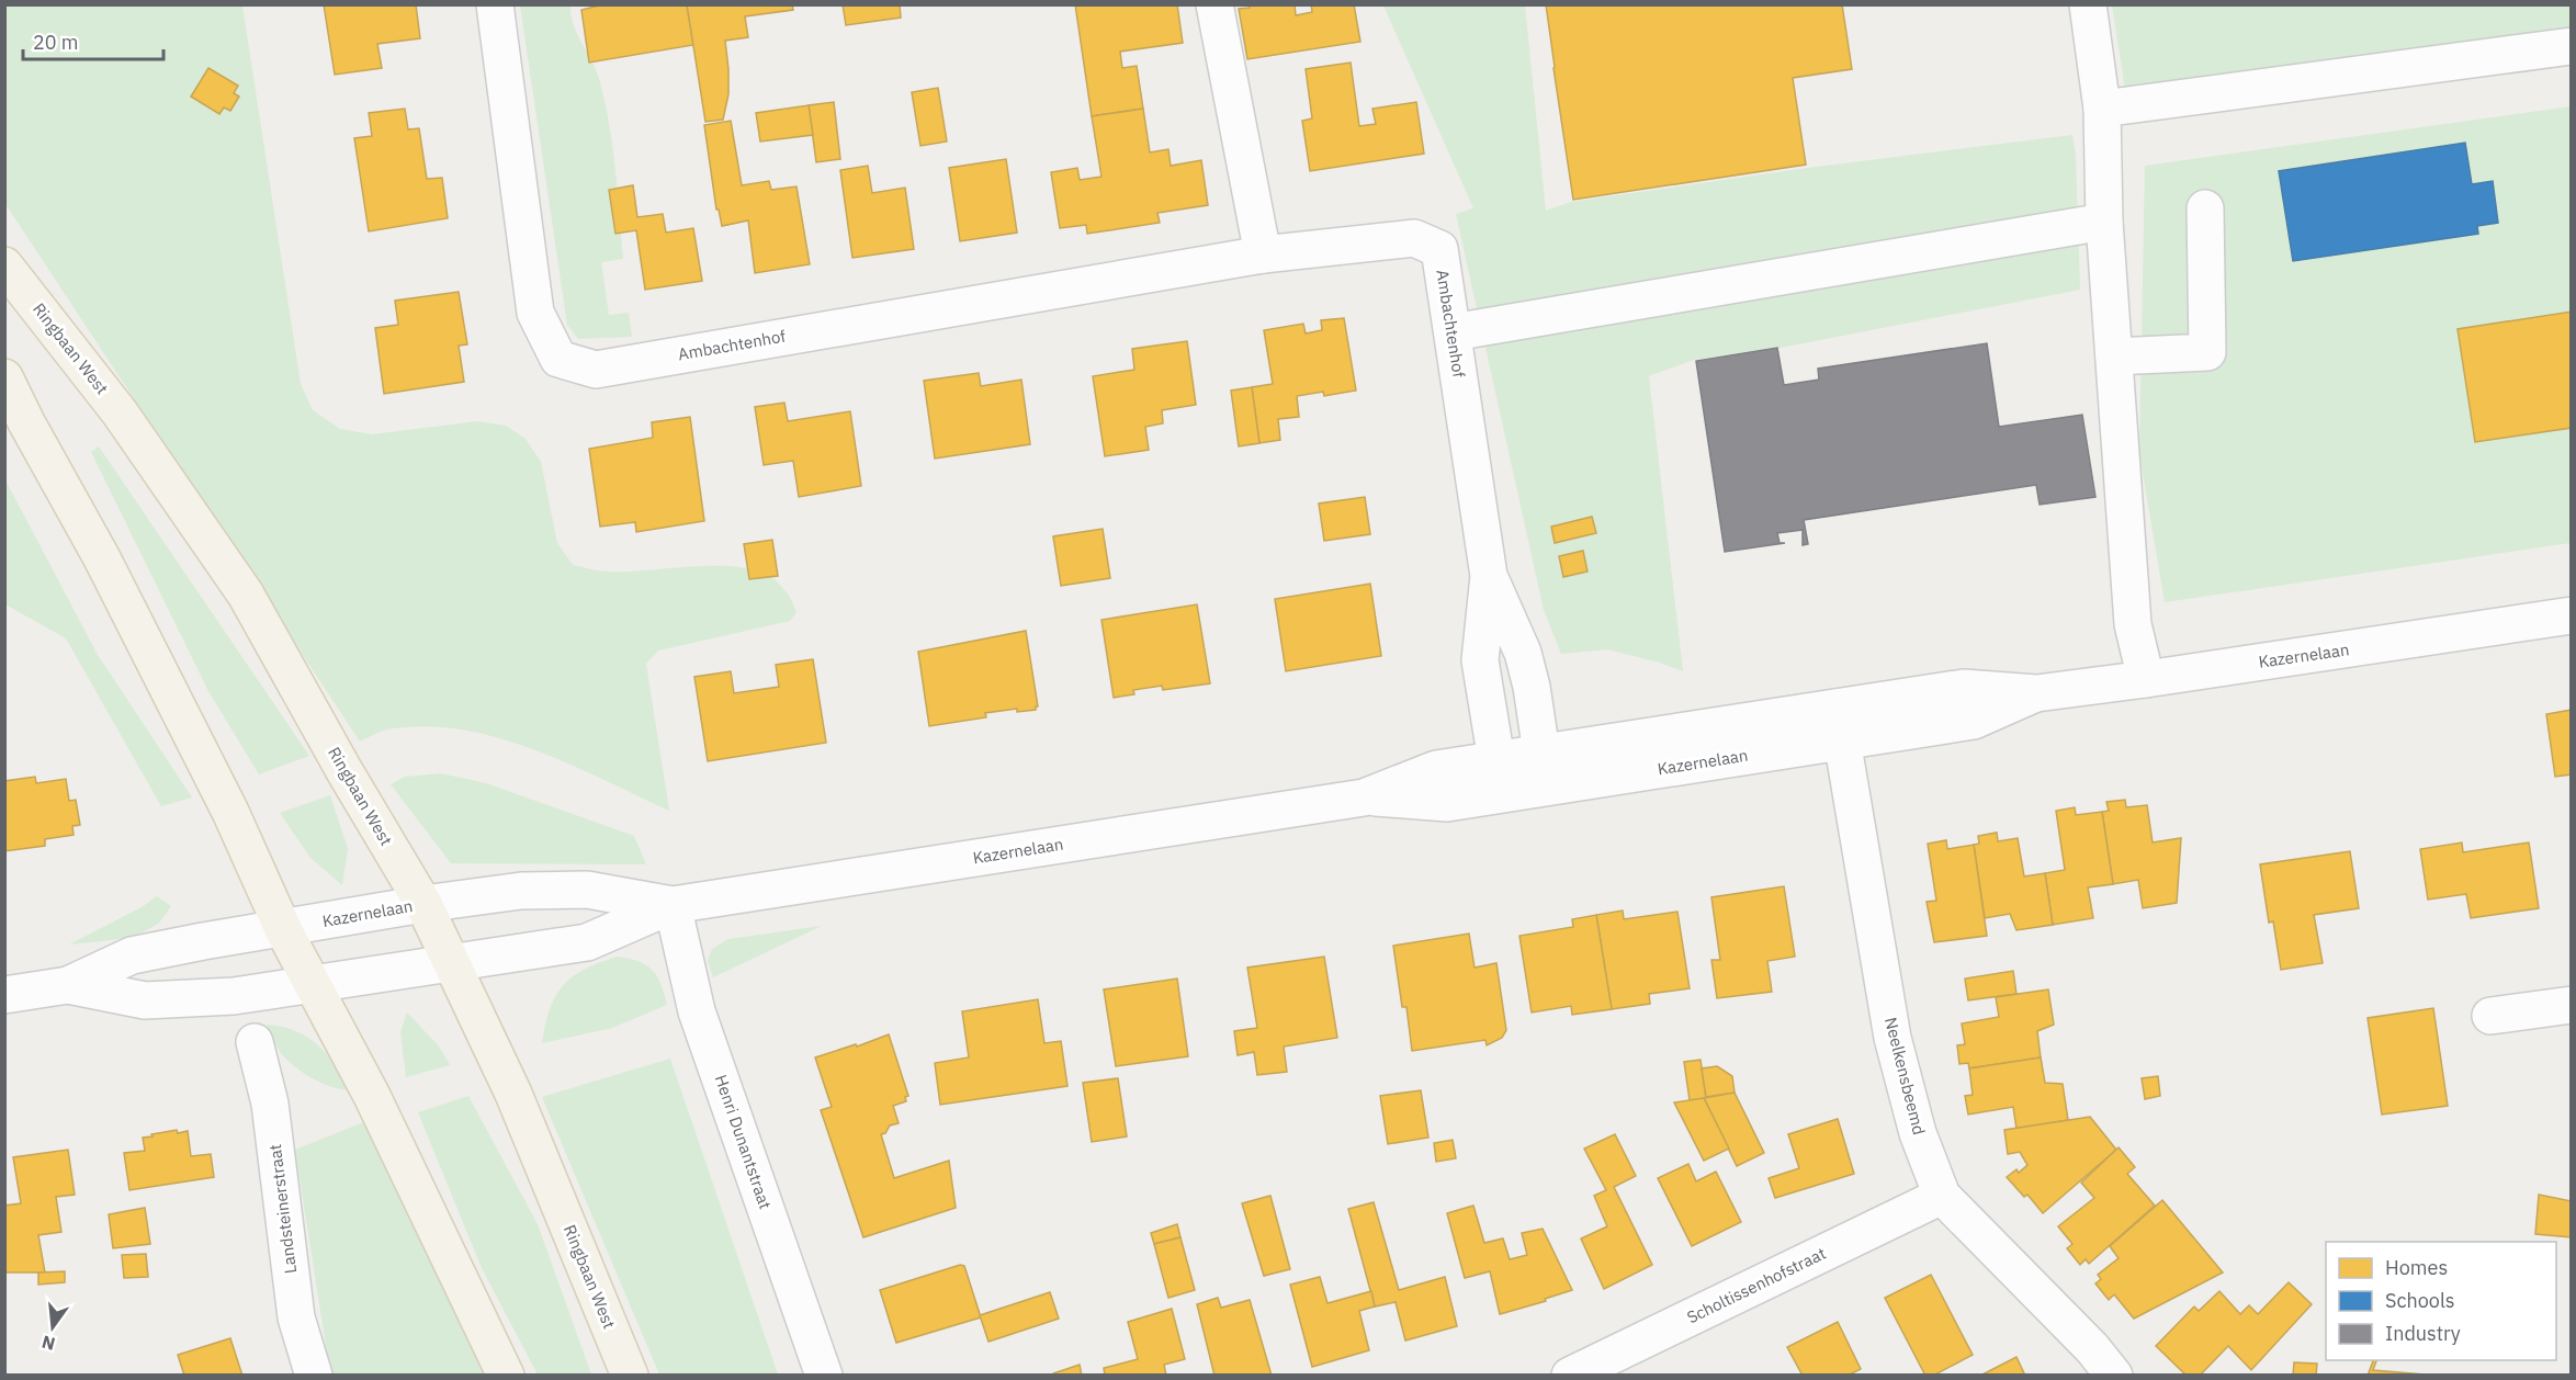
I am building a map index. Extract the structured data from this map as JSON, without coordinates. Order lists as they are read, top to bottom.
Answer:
{
  "streets": {
    "main road": ["Ringbaan West"],
    "street": [
      "Ambachtenhof",
      "Kazernelaan",
      "Neelkensbeemd",
      "Henri Dunantstraat",
      "Landsteinerstraat",
      "Scholtissenhofstraat"
    ]
  },
  "crossings": [
    ["Ambachtenhof", "Kazernelaan"],
    ["Ringbaan West", "Kazernelaan"],
    ["Kazernelaan", "Neelkensbeemd"],
    ["Kazernelaan", "Henri Dunantstraat"],
    ["Neelkensbeemd", "Scholtissenhofstraat"]
  ],
  "legend": ["Homes", "Schools", "Industry"],
  "scale_bar": "20 m",
  "north": "bottom"
}
